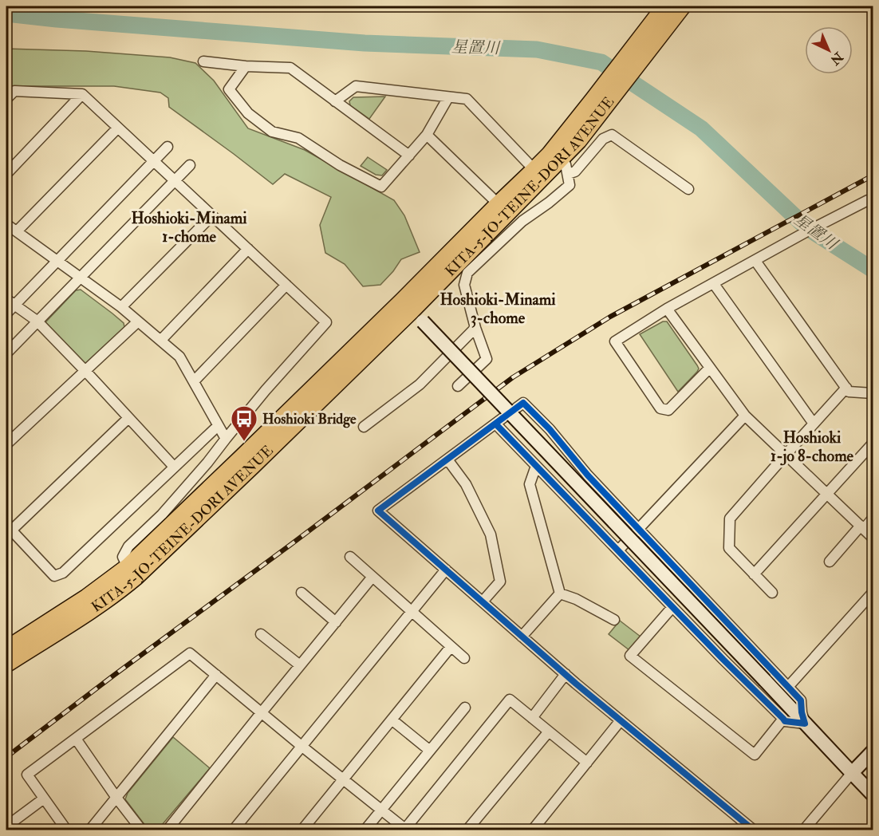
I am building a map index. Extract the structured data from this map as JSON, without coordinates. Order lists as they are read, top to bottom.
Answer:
{
  "streets": {
    "highway": ["KITA-5-JO-TEINE-DORI AVENUE"]
  },
  "districts": ["Hoshioki-Minami 1-chome", "Hoshioki-Minami 3-chome", "Hoshioki 1-jo 8-chome"],
  "water": ["星置川"],
  "places": {
    "bus stop": ["Hoshioki Bridge"]
  },
  "north": "bottom right"
}
